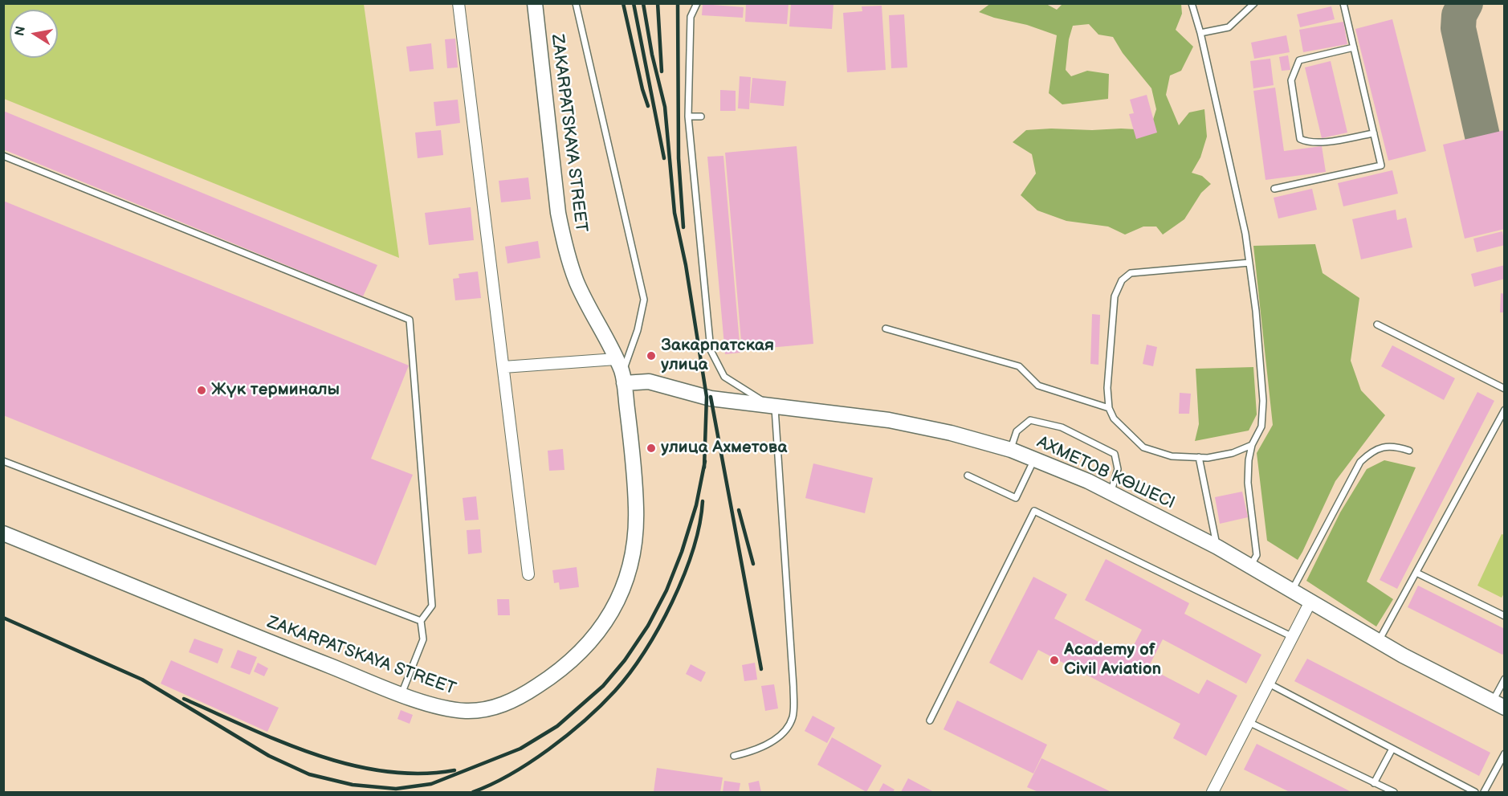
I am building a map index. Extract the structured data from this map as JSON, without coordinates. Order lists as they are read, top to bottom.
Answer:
{
  "streets": {
    "street": ["ZAKARPATSKAYA STREET", "АХМЕТОВ КӨШЕСІ"]
  },
  "crossings": [
    ["ZAKARPATSKAYA STREET", "АХМЕТОВ КӨШЕСІ"]
  ],
  "places": [
    "Закарпатская улица",
    "Жүк терминалы",
    "улица Ахметова",
    "Academy of Civil Aviation"
  ],
  "north": "left"
}
